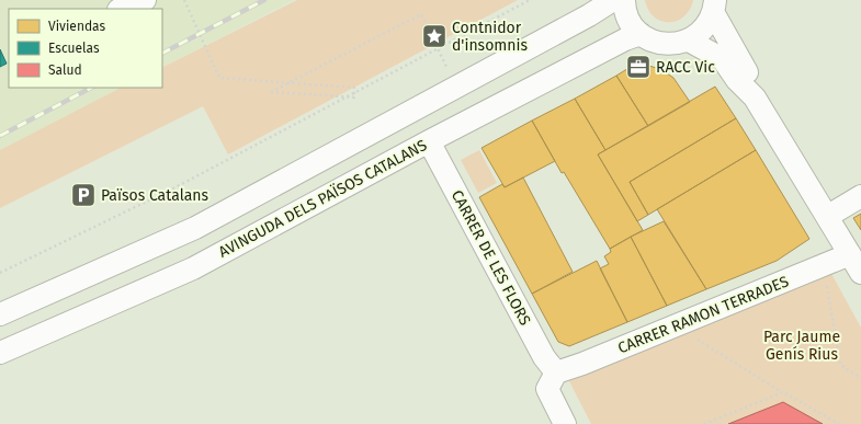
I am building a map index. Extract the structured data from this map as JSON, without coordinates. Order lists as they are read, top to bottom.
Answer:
{
  "streets": {
    "street": ["AVINGUDA DELS PAÏSOS CATALANS", "CARRER DE LES FLORS", "CARRER RAMON TERRADES"]
  },
  "crossings": [
    ["AVINGUDA DELS PAÏSOS CATALANS", "CARRER DE LES FLORS"],
    ["CARRER DE LES FLORS", "CARRER RAMON TERRADES"]
  ],
  "parks": ["Parc Jaume Genís Rius"],
  "places": {
    "place": ["Contnidor d'insomnis"],
    "office": ["RACC Vic"],
    "parking": ["Països Catalans"]
  },
  "legend": ["Viviendas", "Escuelas", "Salud"]
}
